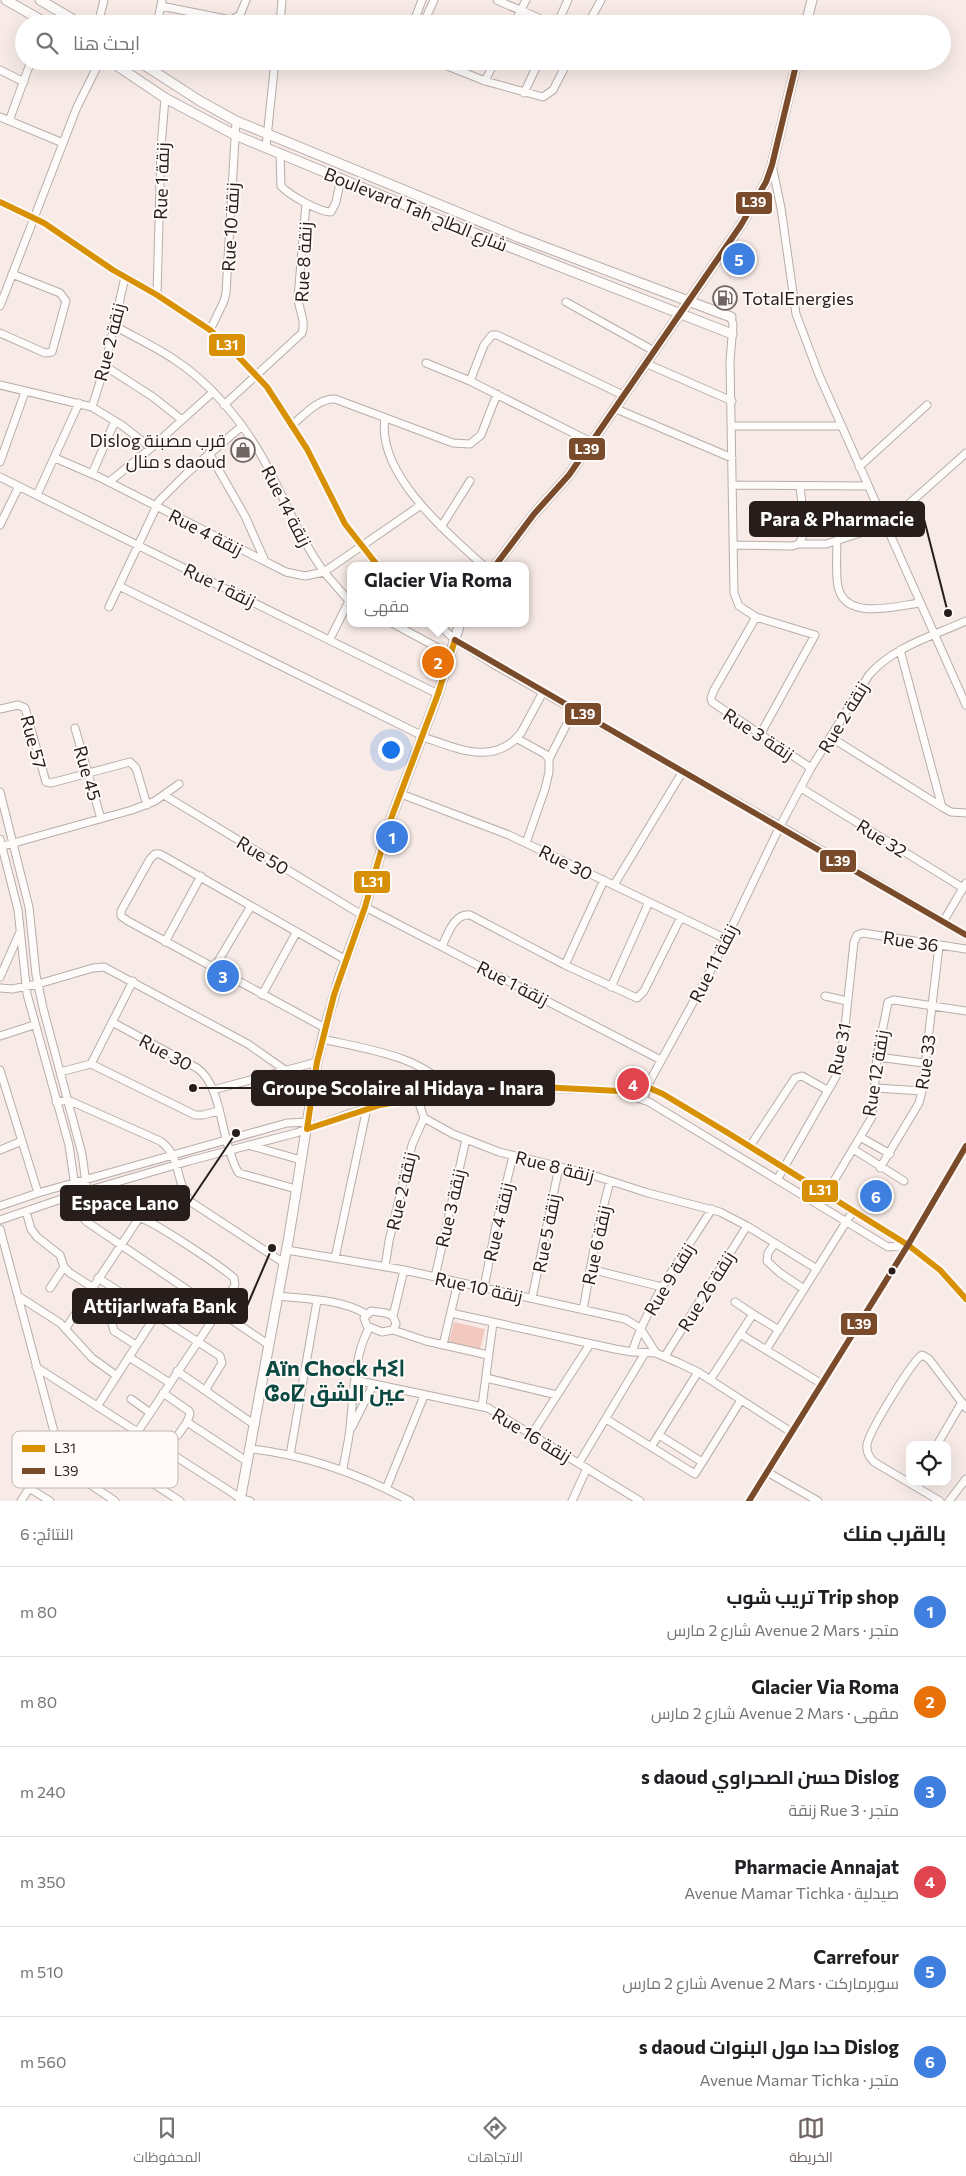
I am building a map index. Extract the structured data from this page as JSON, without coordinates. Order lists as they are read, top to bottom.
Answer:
{
  "streets": {
    "street": [
      "Rue 1 زنقة",
      "Boulevard Tah شارع الطاح",
      "Rue 10 زنقة",
      "Rue 8 زنقة",
      "Rue 2 زنقة",
      "Rue 14 زنقة",
      "Rue 4 زنقة",
      "Rue 3 زنقة",
      "Rue 57",
      "Rue 45",
      "Rue 32",
      "Rue 50",
      "Rue 30",
      "Rue 36",
      "Rue 11 زنقة",
      "Rue 31",
      "Rue 33",
      "Rue 12 زنقة",
      "Rue 5 زنقة",
      "Rue 6 زنقة",
      "Rue 9 زنقة",
      "Rue 26 زنقة",
      "Rue 16 زنقة"
    ]
  },
  "crossings": [
    ["Rue 1 زنقة", "Boulevard Tah شارع الطاح"],
    ["Rue 1 زنقة", "Rue 50"],
    ["Rue 1 زنقة", "Rue 11 زنقة"],
    ["Boulevard Tah شارع الطاح", "Rue 10 زنقة"],
    ["Boulevard Tah شارع الطاح", "Rue 8 زنقة"],
    ["Rue 10 زنقة", "Rue 2 زنقة"],
    ["Rue 10 زنقة", "Rue 4 زنقة"],
    ["Rue 10 زنقة", "Rue 3 زنقة"],
    ["Rue 10 زنقة", "Rue 5 زنقة"],
    ["Rue 10 زنقة", "Rue 6 زنقة"],
    ["Rue 10 زنقة", "Rue 9 زنقة"],
    ["Rue 8 زنقة", "Rue 2 زنقة"],
    ["Rue 8 زنقة", "Rue 14 زنقة"],
    ["Rue 8 زنقة", "Rue 4 زنقة"],
    ["Rue 8 زنقة", "Rue 3 زنقة"],
    ["Rue 8 زنقة", "Rue 5 زنقة"],
    ["Rue 8 زنقة", "Rue 6 زنقة"],
    ["Rue 8 زنقة", "Rue 9 زنقة"],
    ["Rue 8 زنقة", "Rue 26 زنقة"],
    ["Rue 2 زنقة", "Rue 14 زنقة"],
    ["Rue 2 زنقة", "Rue 3 زنقة"],
    ["Rue 2 زنقة", "Rue 32"],
    ["Rue 2 زنقة", "Rue 11 زنقة"],
    ["Rue 14 زنقة", "Rue 4 زنقة"],
    ["Rue 57", "Rue 45"],
    ["Rue 30", "Rue 11 زنقة"],
    ["Rue 36", "Rue 31"],
    ["Rue 36", "Rue 33"],
    ["Rue 33", "Rue 12 زنقة"]
  ],
  "districts": ["Aïn Chock ⵄⵉⵏ ⵛⴰⵇ عين الشق"],
  "places": {
    "fuel station": ["TotalEnergies"],
    "shop": ["Dislog قرب مصبنة منال s daoud"],
    "other": [
      "Para & Pharmacie",
      "Groupe Scolaire al Hidaya - Inara",
      "Espace Lano",
      "Attijarlwafa Bank"
    ]
  },
  "lines": ["transit line L39", "transit line L31"],
  "legend": ["L31", "L39"],
  "page": {
    "search": "ابحث هنا",
    "pins": [
      "5",
      "2",
      "1",
      "3",
      "4",
      "6"
    ],
    "popup": ["Glacier Via Roma", "مقهى"],
    "heading": ["بالقرب منك", "النتائج: 6"],
    "list": [
      {
        "mark": "1",
        "name": "Trip shop تريب شوب",
        "note": "متجر · Avenue 2 Mars شارع 2 مارس",
        "value": "80 m"
      },
      {
        "mark": "2",
        "name": "Glacier Via Roma",
        "note": "مقهى · Avenue 2 Mars شارع 2 مارس",
        "value": "80 m"
      },
      {
        "mark": "3",
        "name": "Dislog حسن الصحراوي s daoud",
        "note": "متجر · Rue 3 زنقة",
        "value": "240 m"
      },
      {
        "mark": "4",
        "name": "Pharmacie Annajat",
        "note": "صيدلية · Avenue Mamar Tichka",
        "value": "350 m"
      },
      {
        "mark": "5",
        "name": "Carrefour",
        "note": "سوبرماركت · Avenue 2 Mars شارع 2 مارس",
        "value": "510 m"
      },
      {
        "mark": "6",
        "name": "Dislog حدا مول البنوات s daoud",
        "note": "متجر · Avenue Mamar Tichka",
        "value": "560 m"
      }
    ],
    "nav": ["الخريطة", "الاتجاهات", "المحفوظات"]
  }
}
